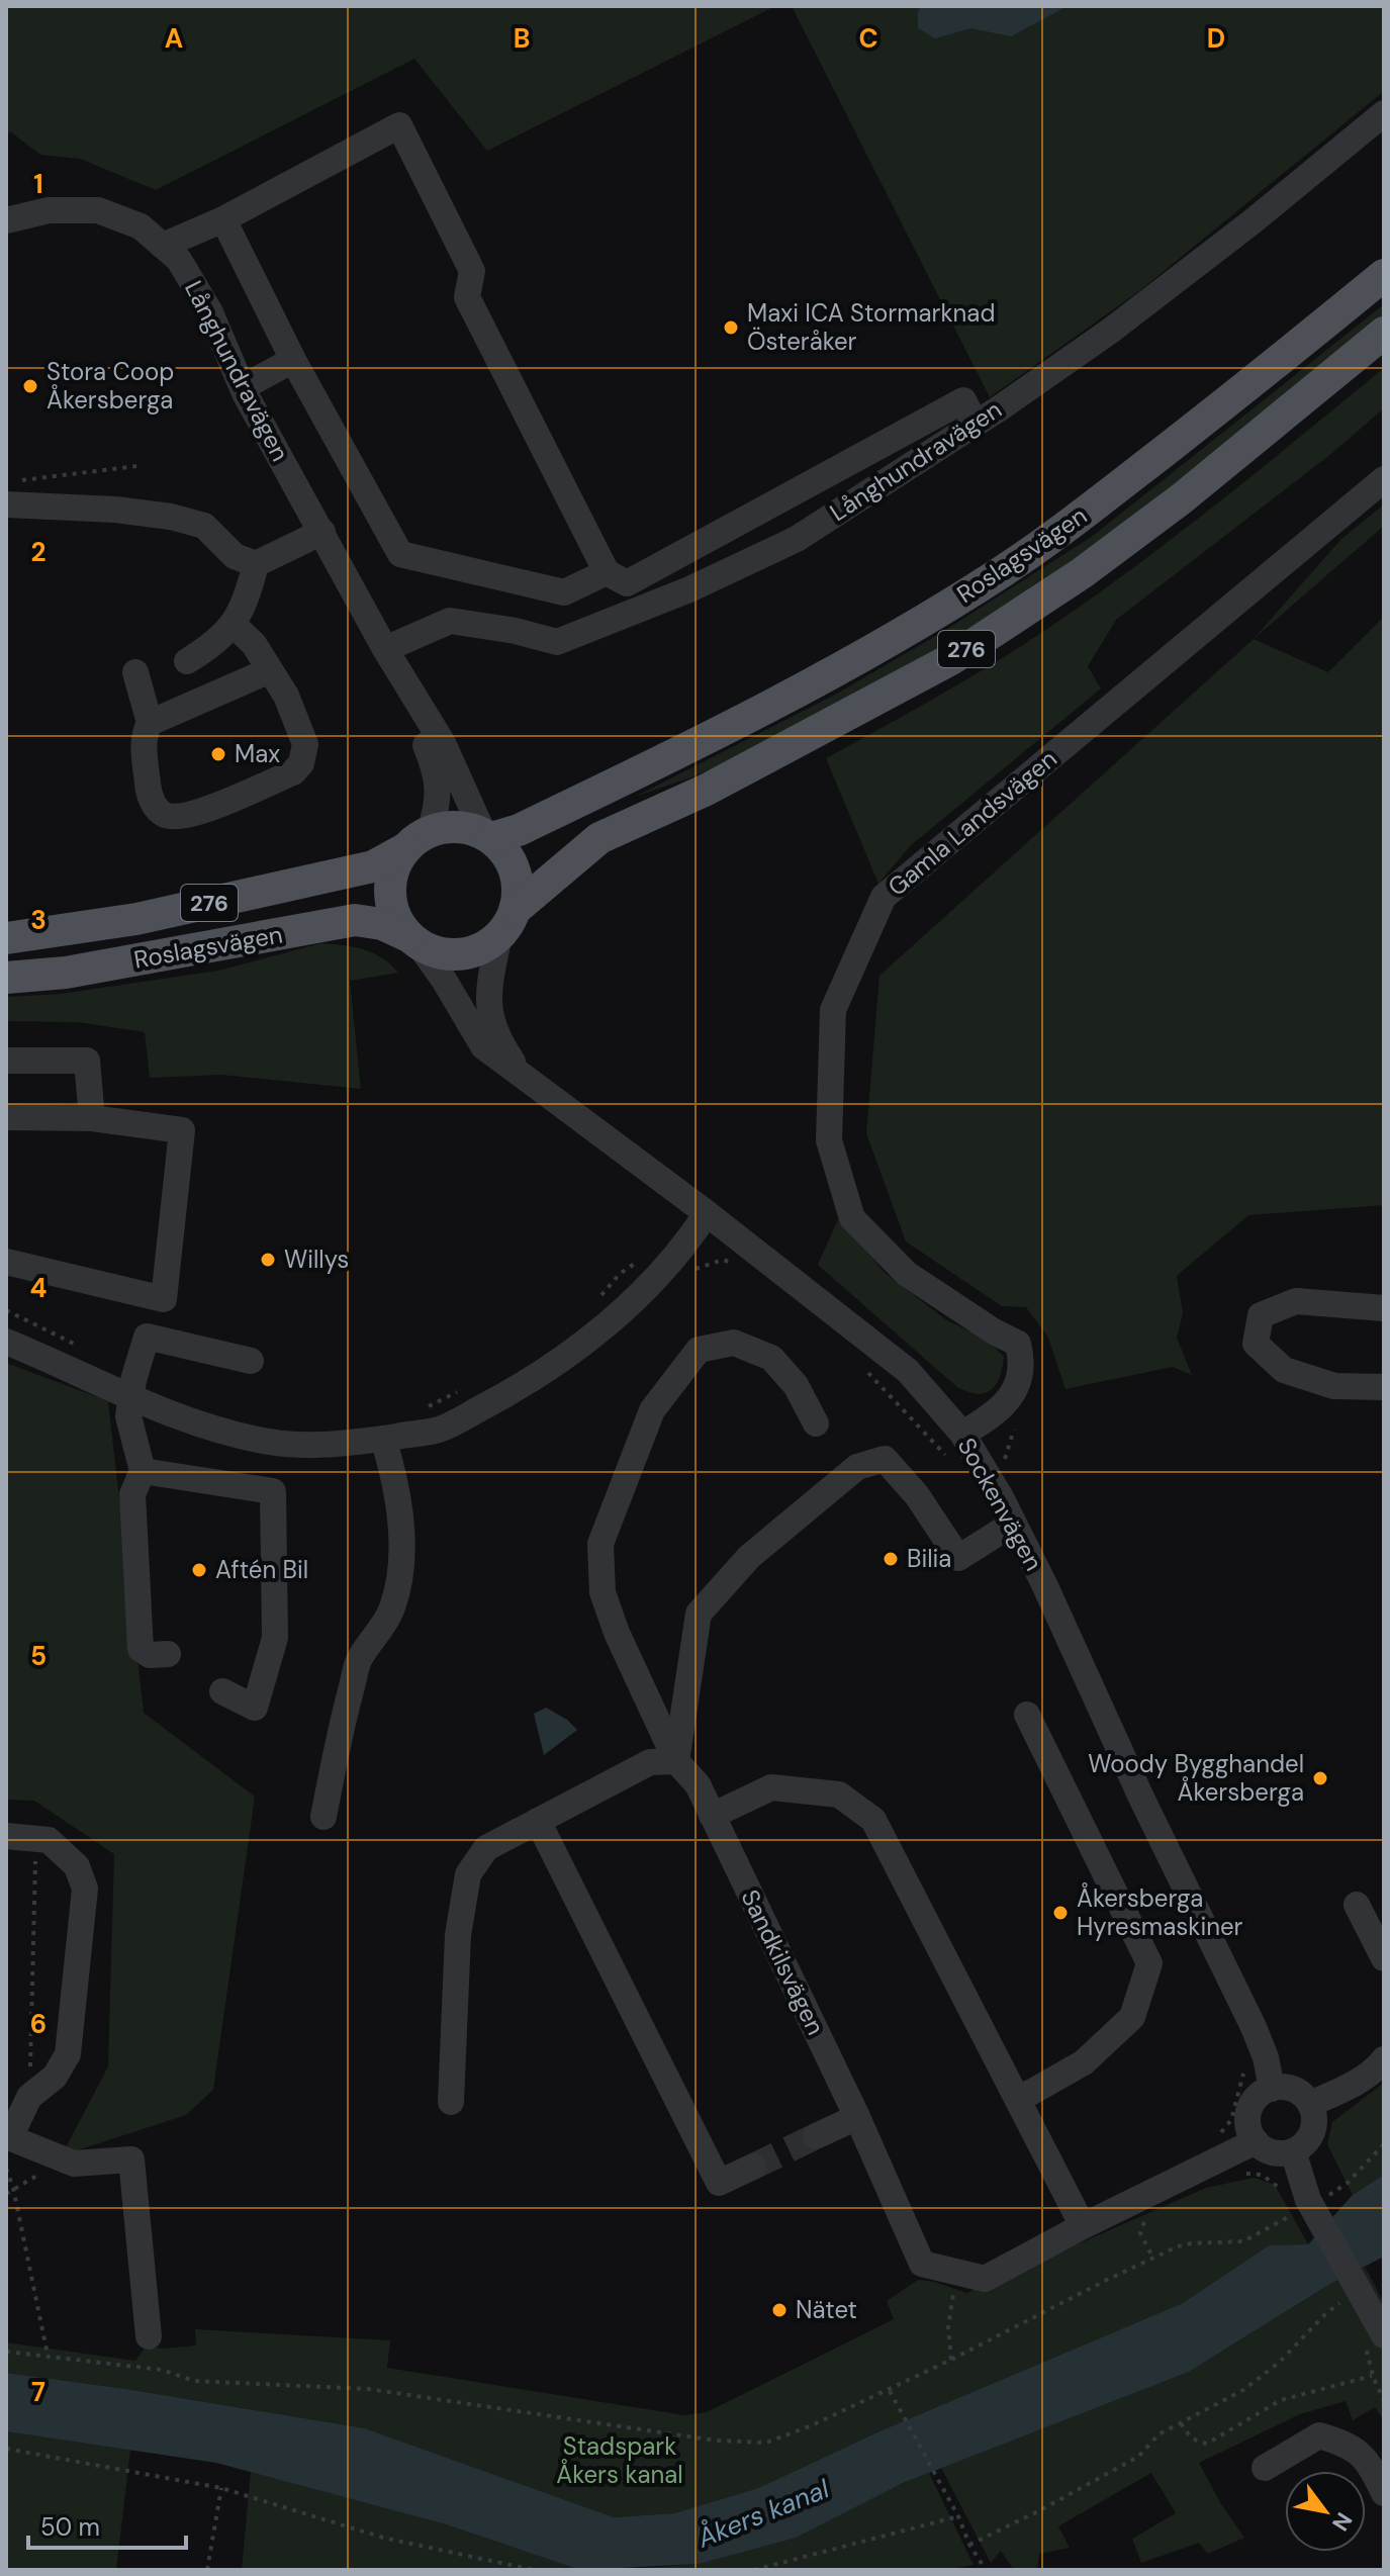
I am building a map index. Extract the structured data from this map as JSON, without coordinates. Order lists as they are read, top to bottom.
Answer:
{
  "streets": {
    "main road": ["Roslagsvägen", "276"],
    "street": [
      "Långhundravägen",
      "Gamla Landsvägen",
      "Sockenvägen",
      "Sandkilsvägen"
    ]
  },
  "crossings": [
    ["Långhundravägen", "Roslagsvägen"],
    ["Långhundravägen", "Sockenvägen"],
    ["Roslagsvägen", "Sockenvägen"],
    ["Gamla Landsvägen", "Sockenvägen"],
    ["Sockenvägen", "Sandkilsvägen"]
  ],
  "water": ["Åkers kanal"],
  "parks": ["Stadspark Åkers kanal"],
  "places": [
    "Maxi ICA Stormarknad Österåker",
    "Stora Coop Åkersberga",
    "Max",
    "Willys",
    "Bilia",
    "Aftén Bil",
    "Woody Bygghandel Åkersberga",
    "Åkersberga Hyresmaskiner",
    "Nätet"
  ],
  "scale_bar": "50 m",
  "north": "bottom right",
  "grid": {
    "columns": [
      "A",
      "B",
      "C",
      "D"
    ],
    "rows": [
      "1",
      "2",
      "3",
      "4",
      "5",
      "6",
      "7"
    ]
  }
}
